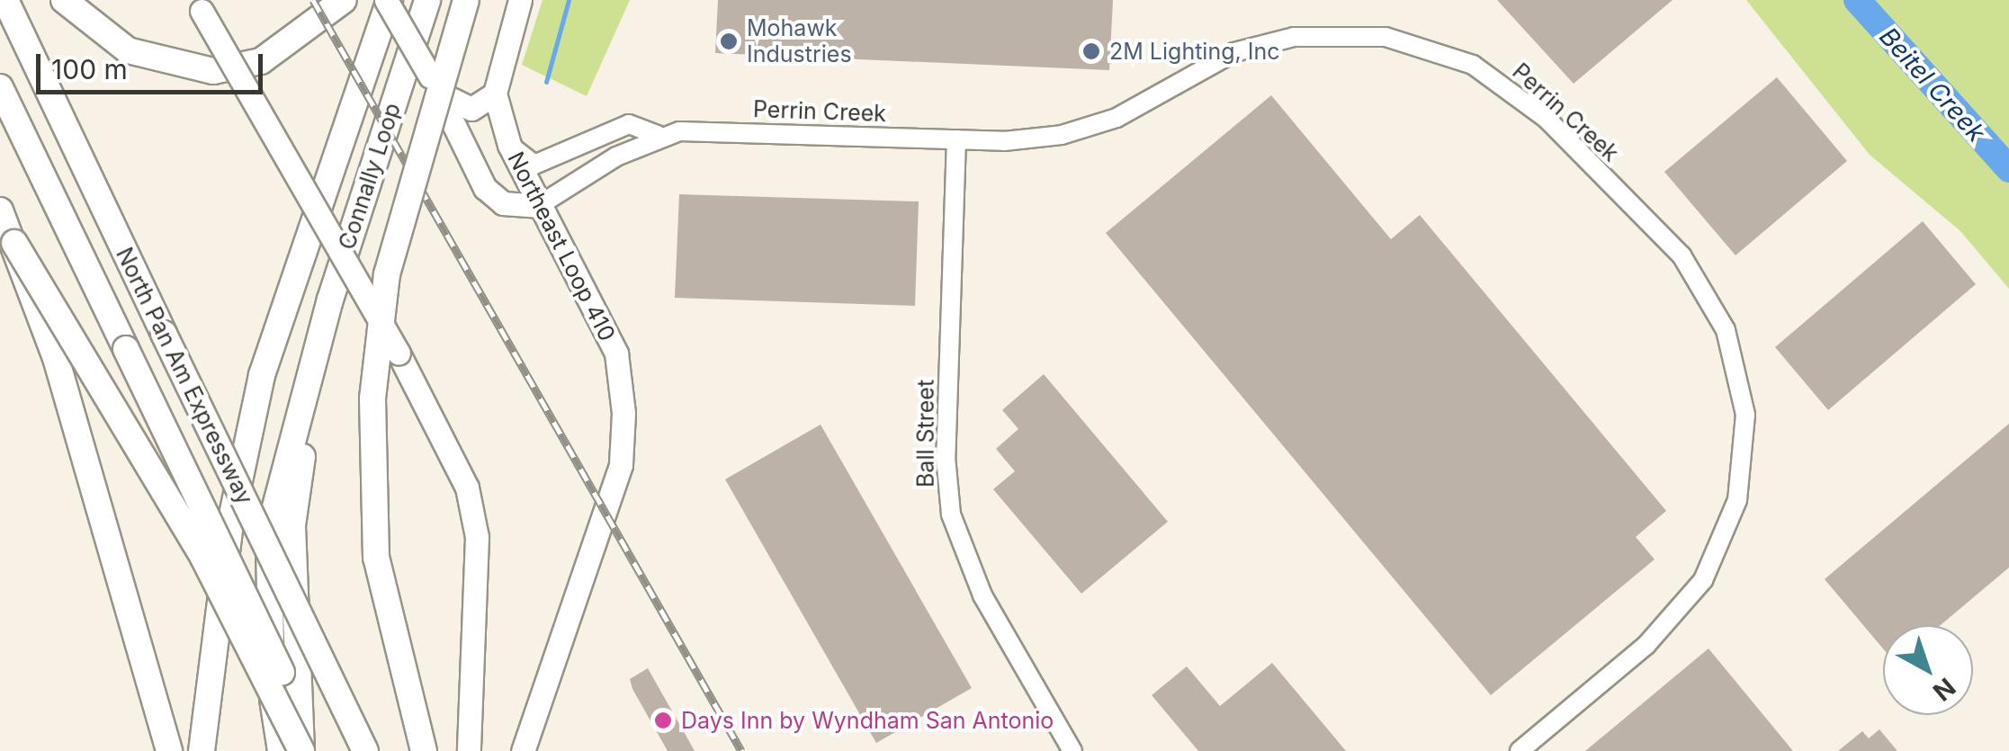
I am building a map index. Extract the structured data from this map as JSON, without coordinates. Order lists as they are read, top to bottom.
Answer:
{
  "streets": {
    "highway": ["Connally Loop", "North Pan Am Expressway"],
    "main road": ["Northeast Loop 410"],
    "street": ["Perrin Creek", "Ball Street"]
  },
  "crossings": [
    ["Perrin Creek", "Northeast Loop 410"],
    ["Perrin Creek", "Ball Street"]
  ],
  "water": ["Beitel Creek"],
  "places": ["Mohawk Industries", "2M Lighting, Inc", "Days Inn by Wyndham San Antonio"],
  "scale_bar": "100 m",
  "north": "bottom right"
}
